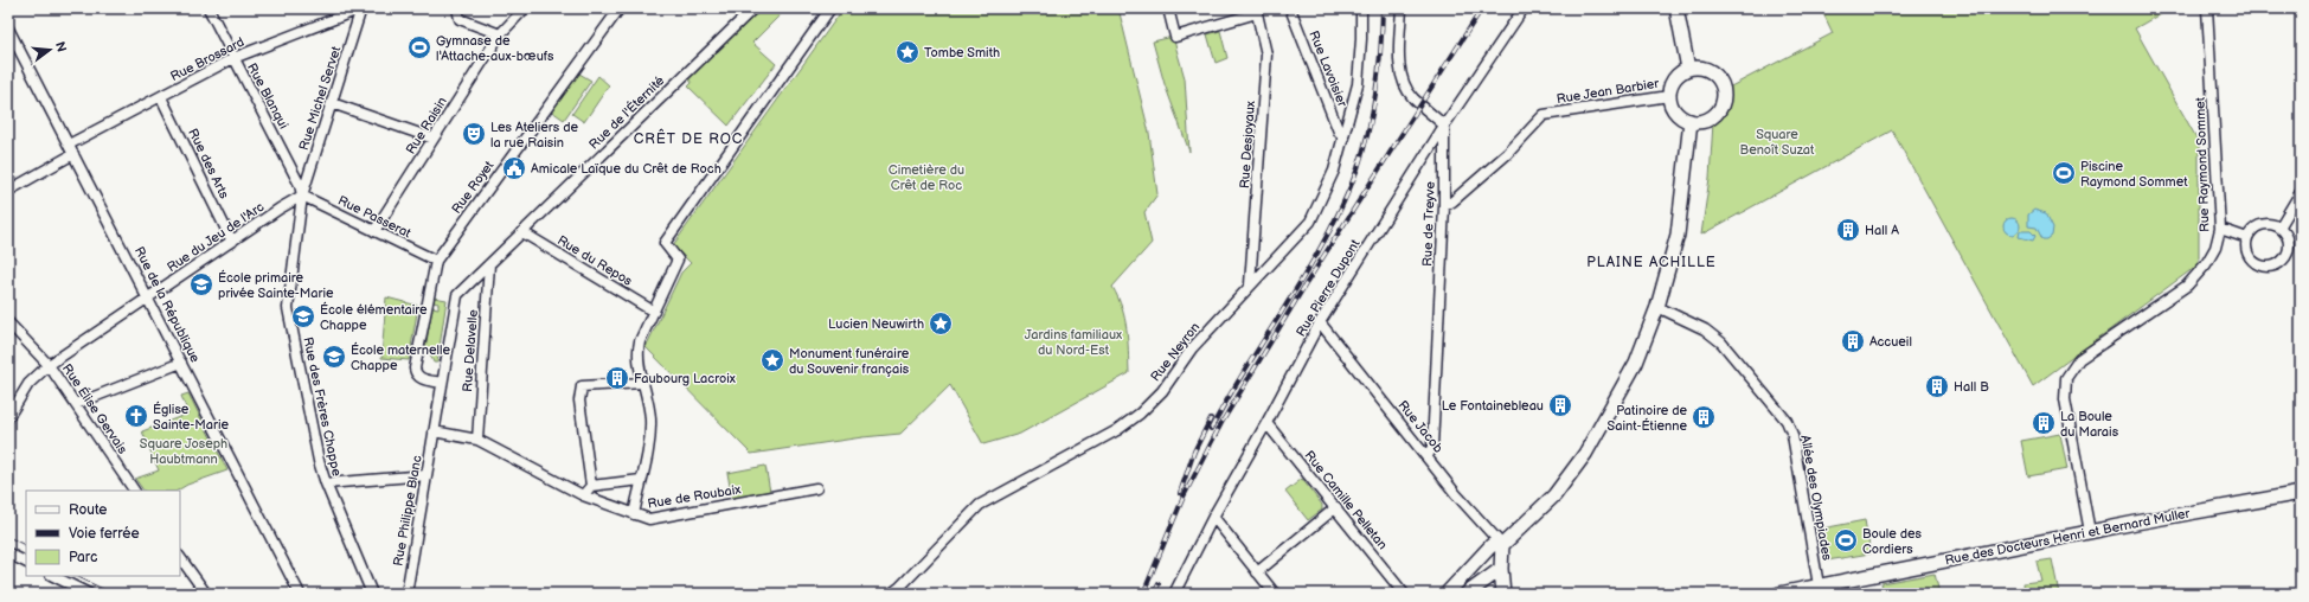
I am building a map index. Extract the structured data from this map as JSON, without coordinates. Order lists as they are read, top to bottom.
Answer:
{
  "streets": {
    "main road": ["Rue des Docteurs Henri et Bernard Muller"],
    "street": [
      "Rue Brossard",
      "Rue Lavoisier",
      "Rue Jean Barbier",
      "Rue Blanqui",
      "Rue Michel Servet",
      "Rue de l'Éternité",
      "Rue Raisin",
      "Rue Desjoyaux",
      "Rue des Arts",
      "Rue Raymond Sommet",
      "Rue Royet",
      "Rue Passerat",
      "Rue de Treyve",
      "Rue du Jeu de l'Arc",
      "Rue du Repos",
      "Rue Pierre Dupont",
      "Rue de la République",
      "Rue Delavelle",
      "Rue Neyron",
      "Rue des Frères Chappe",
      "Rue Élise Gervais",
      "Rue Jacob",
      "Rue de Roubaix",
      "Allée des Olympiades",
      "Rue Camille Pelletan",
      "Rue Philippe Blanc"
    ]
  },
  "crossings": [
    ["Rue Brossard", "Rue Blanqui"],
    ["Rue Brossard", "Rue Michel Servet"],
    ["Rue Brossard", "Rue des Arts"],
    ["Rue Brossard", "Rue de la République"],
    ["Rue Lavoisier", "Rue Neyron"],
    ["Rue Jean Barbier", "Rue de Treyve"],
    ["Rue Blanqui", "Rue Michel Servet"],
    ["Rue Blanqui", "Rue Passerat"],
    ["Rue Blanqui", "Rue du Jeu de l'Arc"],
    ["Rue Blanqui", "Rue des Frères Chappe"],
    ["Rue Michel Servet", "Rue Passerat"],
    ["Rue Michel Servet", "Rue du Jeu de l'Arc"],
    ["Rue Michel Servet", "Rue des Frères Chappe"],
    ["Rue de l'Éternité", "Rue du Repos"],
    ["Rue de l'Éternité", "Rue Delavelle"],
    ["Rue de l'Éternité", "Rue Philippe Blanc"],
    ["Rue Raisin", "Rue Passerat"],
    ["Rue Desjoyaux", "Rue Neyron"],
    ["Rue des Arts", "Rue du Jeu de l'Arc"],
    ["Rue Raymond Sommet", "Rue des Docteurs Henri et Bernard Muller"],
    ["Rue Royet", "Rue Passerat"],
    ["Rue Royet", "Rue Philippe Blanc"],
    ["Rue Passerat", "Rue du Jeu de l'Arc"],
    ["Rue Passerat", "Rue des Frères Chappe"],
    ["Rue de Treyve", "Rue Pierre Dupont"],
    ["Rue de Treyve", "Rue Jacob"],
    ["Rue du Jeu de l'Arc", "Rue de la République"],
    ["Rue du Jeu de l'Arc", "Rue des Frères Chappe"],
    ["Rue du Jeu de l'Arc", "Rue Élise Gervais"],
    ["Rue Pierre Dupont", "Rue Jacob"],
    ["Rue Pierre Dupont", "Rue Camille Pelletan"],
    ["Rue Delavelle", "Rue de Roubaix"],
    ["Rue de Roubaix", "Rue Philippe Blanc"],
    ["Allée des Olympiades", "Rue des Docteurs Henri et Bernard Muller"]
  ],
  "districts": ["CRÊT DE ROC", "PLAINE ACHILLE"],
  "parks": [
    "Square Benoît Suzat",
    "Cimetière du Crêt de Roc",
    "Jardins familiaux du Nord-Est",
    "Square Joseph Haubtmann"
  ],
  "places": {
    "sports": ["Gymnase de l'Attache-aux-bœufs", "Piscine Raymond Sommet", "Boule des Cordiers"],
    "place": ["Tombe Smith", "Lucien Neuwirth", "Monument funéraire du Souvenir français"],
    "theatre": ["Les Ateliers de la rue Raisin"],
    "public building": ["Amicale Laïque du Crêt de Roch"],
    "building": [
      "Hall A",
      "Accueil",
      "Faubourg Lacroix",
      "Hall B",
      "Le Fontainebleau",
      "Patinoire de Saint-Étienne",
      "La Boule du Marais"
    ],
    "school or university": ["École primaire privée Sainte-Marie", "École élémentaire Chappe", "École maternelle Chappe"],
    "church": ["Église Sainte-Marie"]
  },
  "legend": ["Route", "Voie ferrée", "Parc"],
  "north": "right"
}
